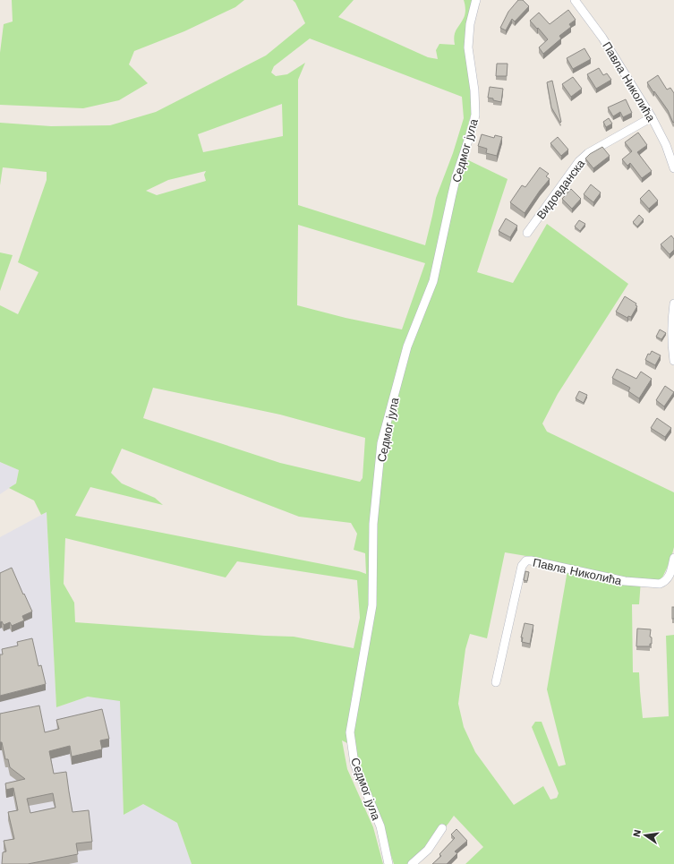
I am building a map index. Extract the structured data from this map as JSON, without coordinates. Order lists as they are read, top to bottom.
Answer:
{
  "streets": {
    "street": ["Павла Николића", "Седмог јула", "Видовданска"]
  },
  "crossings": [
    ["Павла Николића", "Видовданска"]
  ],
  "north": "left"
}
